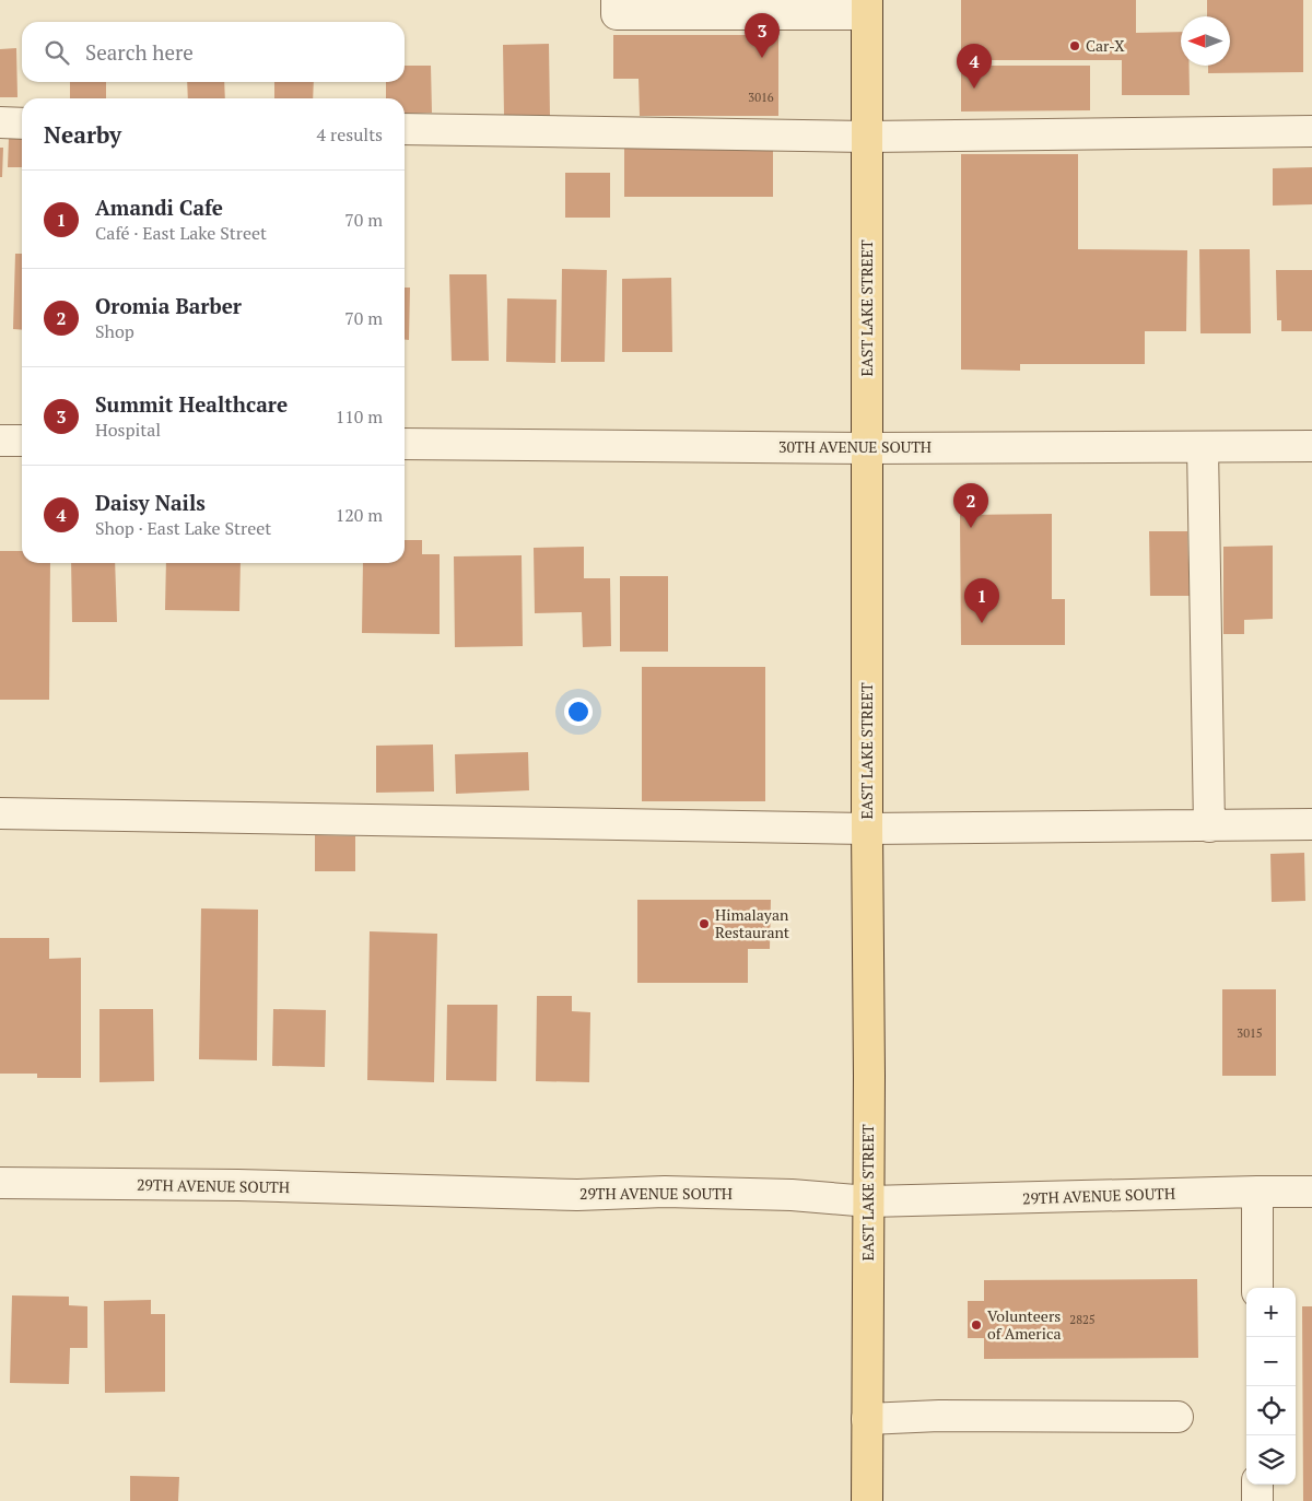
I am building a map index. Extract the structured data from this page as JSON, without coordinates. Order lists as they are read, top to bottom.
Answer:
{
  "streets": {
    "main road": ["EAST LAKE STREET"],
    "street": ["30TH AVENUE SOUTH", "29TH AVENUE SOUTH"]
  },
  "crossings": [
    ["EAST LAKE STREET", "30TH AVENUE SOUTH"],
    ["EAST LAKE STREET", "29TH AVENUE SOUTH"]
  ],
  "places": ["Car-X", "Himalayan Restaurant", "Volunteers of America"],
  "house_numbers": ["3016", "3015", "2825"],
  "north": "left",
  "page": {
    "pins": [
      "3",
      "4",
      "2",
      "1"
    ],
    "search": "Search here",
    "heading": ["Nearby", "4 results"],
    "list": [
      {
        "mark": "1",
        "name": "Amandi Cafe",
        "note": "Café · East Lake Street",
        "value": "70 m"
      },
      {
        "mark": "2",
        "name": "Oromia Barber",
        "note": "Shop",
        "value": "70 m"
      },
      {
        "mark": "3",
        "name": "Summit Healthcare",
        "note": "Hospital",
        "value": "110 m"
      },
      {
        "mark": "4",
        "name": "Daisy Nails",
        "note": "Shop · East Lake Street",
        "value": "120 m"
      }
    ],
    "map_buttons": ["+", "−"]
  }
}
